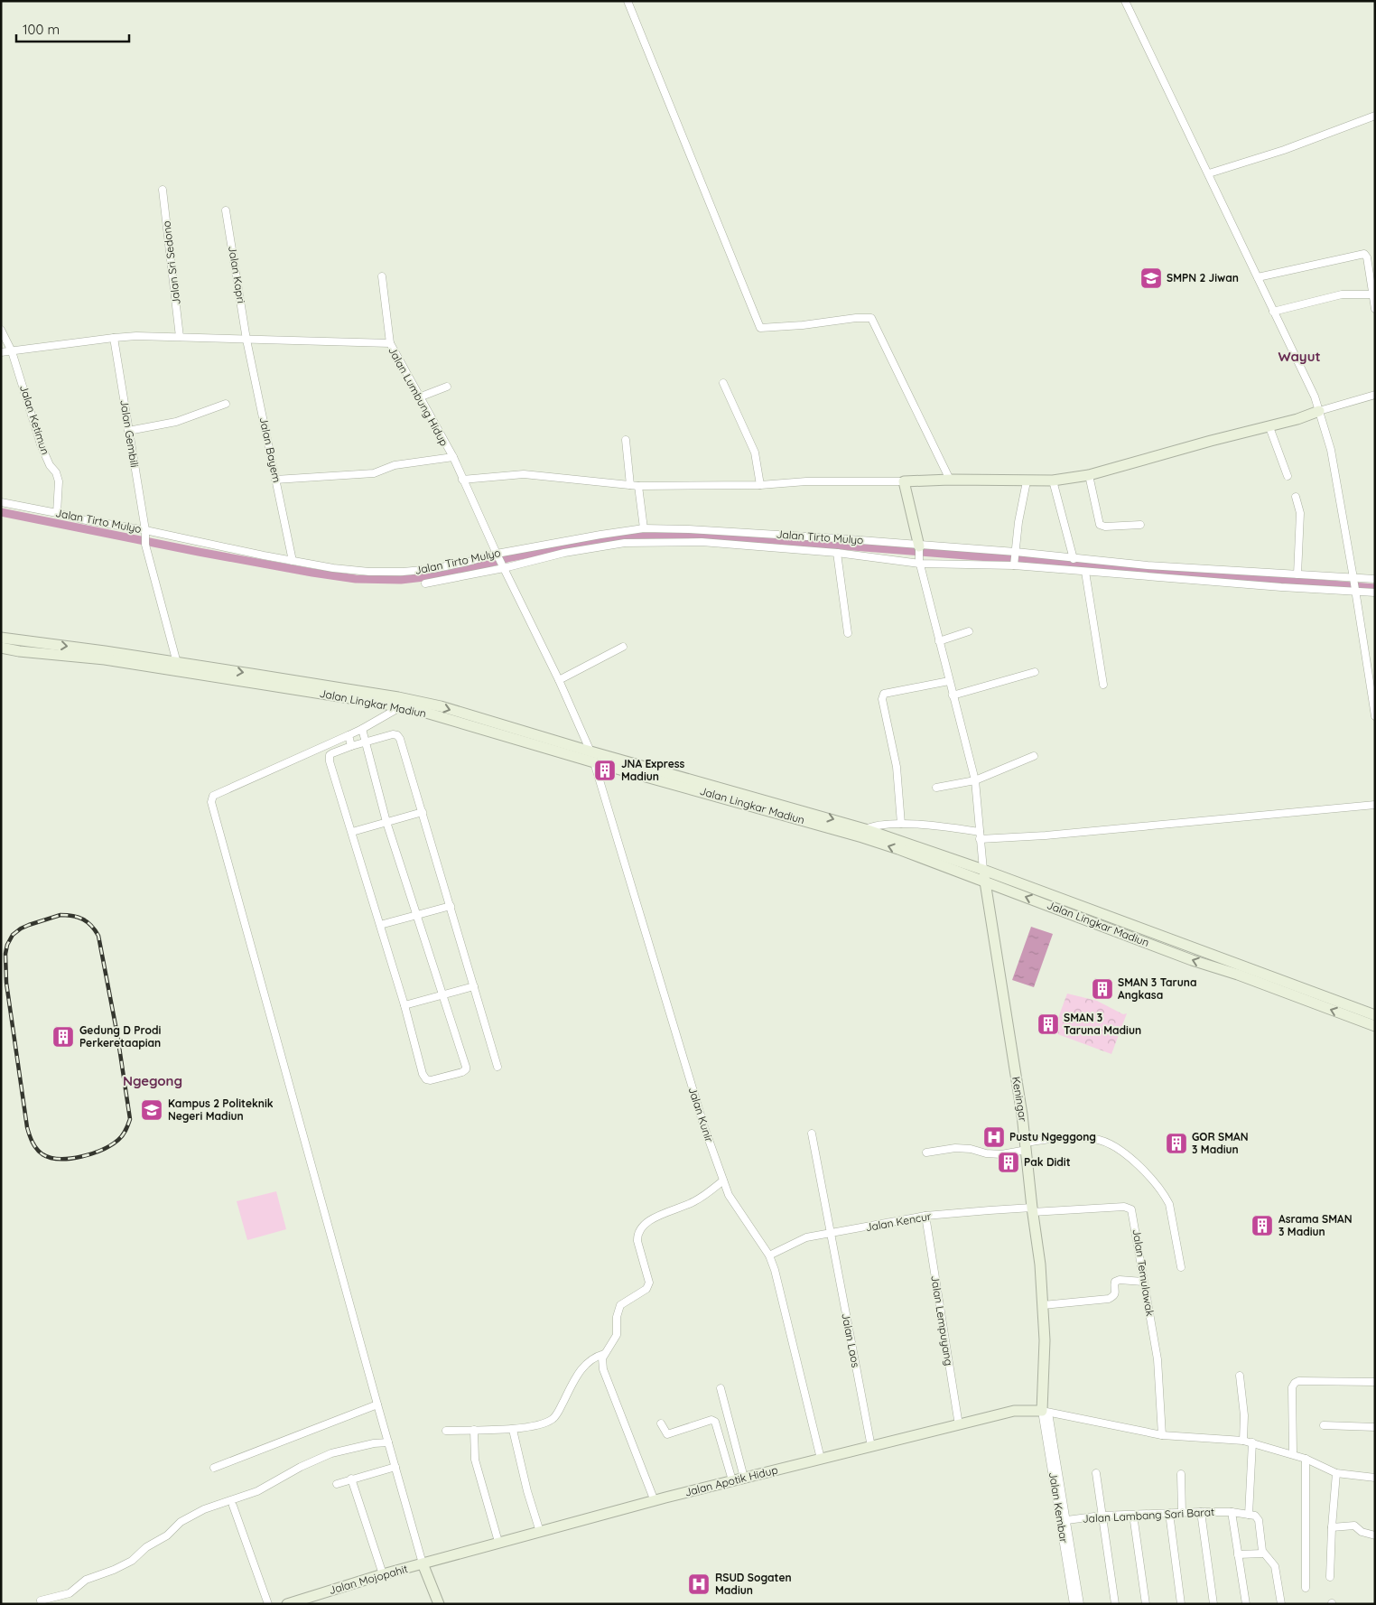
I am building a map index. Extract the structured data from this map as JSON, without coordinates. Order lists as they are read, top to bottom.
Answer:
{
  "streets": {
    "main road": [
      "Jalan Lingkar Madiun",
      "Keningar",
      "Jalan Apotik Hidup",
      "Jalan Mojopahit"
    ],
    "street": [
      "Jalan Sri Sedono",
      "Jalan Kapri",
      "Jalan Lumbung Hidup",
      "Jalan Ketimun",
      "Jalan Gembili",
      "Jalan Bayem",
      "Jalan Tirto Mulyo",
      "Jalan Kunir",
      "Jalan Kencur",
      "Jalan Temulawak",
      "Jalan Lempuyang",
      "Jalan Laos",
      "Jalan Kembar",
      "Jalan Lambang Sari Barat"
    ]
  },
  "crossings": [
    ["Jalan Sri Sedono", "Jalan Lumbung Hidup"],
    ["Jalan Kapri", "Jalan Lumbung Hidup"],
    ["Jalan Kapri", "Jalan Bayem"],
    ["Jalan Lumbung Hidup", "Jalan Ketimun"],
    ["Jalan Lumbung Hidup", "Jalan Gembili"],
    ["Jalan Lumbung Hidup", "Jalan Bayem"],
    ["Jalan Lumbung Hidup", "Jalan Tirto Mulyo"],
    ["Jalan Lumbung Hidup", "Jalan Lingkar Madiun"],
    ["Jalan Ketimun", "Jalan Tirto Mulyo"],
    ["Jalan Gembili", "Jalan Tirto Mulyo"],
    ["Jalan Gembili", "Jalan Lingkar Madiun"],
    ["Jalan Bayem", "Jalan Tirto Mulyo"],
    ["Jalan Lingkar Madiun", "Keningar"],
    ["Jalan Lingkar Madiun", "Jalan Kunir"],
    ["Keningar", "Jalan Kencur"],
    ["Keningar", "Jalan Temulawak"],
    ["Keningar", "Jalan Apotik Hidup"],
    ["Keningar", "Jalan Kembar"],
    ["Jalan Kunir", "Jalan Kencur"],
    ["Jalan Kunir", "Jalan Apotik Hidup"],
    ["Jalan Kencur", "Jalan Temulawak"],
    ["Jalan Kencur", "Jalan Lempuyang"],
    ["Jalan Kencur", "Jalan Laos"],
    ["Jalan Lempuyang", "Jalan Apotik Hidup"],
    ["Jalan Laos", "Jalan Apotik Hidup"],
    ["Jalan Apotik Hidup", "Jalan Kembar"],
    ["Jalan Apotik Hidup", "Jalan Mojopahit"],
    ["Jalan Kembar", "Jalan Lambang Sari Barat"]
  ],
  "districts": ["Wayut", "Ngegong"],
  "places": {
    "school or university": ["SMPN 2 Jiwan", "Kampus 2 Politeknik Negeri Madiun"],
    "building": [
      "JNA Express Madiun",
      "SMAN 3 Taruna Angkasa",
      "SMAN 3 Taruna Madiun",
      "Gedung D Prodi Perkeretaapian",
      "GOR SMAN 3 Madiun",
      "Pak Didit",
      "Asrama SMAN 3 Madiun"
    ],
    "hospital": ["Pustu Ngeggong", "RSUD Sogaten Madiun"]
  },
  "scale_bar": "100 m"
}
